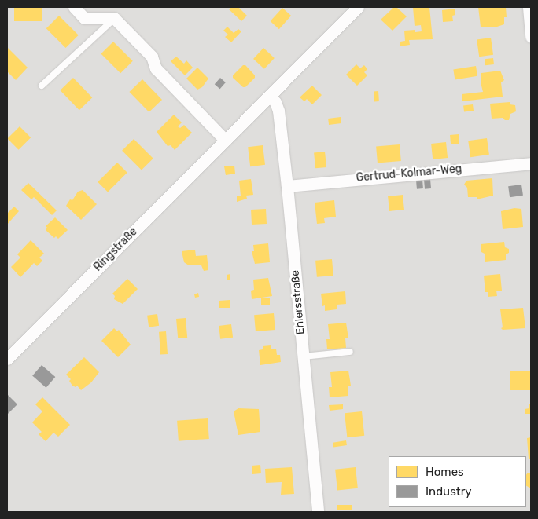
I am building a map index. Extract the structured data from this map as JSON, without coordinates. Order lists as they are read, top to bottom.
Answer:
{
  "streets": {
    "street": ["Gertrud-Kolmar-Weg", "Ringstraße", "Ehlersstraße"]
  },
  "crossings": [
    ["Gertrud-Kolmar-Weg", "Ehlersstraße"],
    ["Ringstraße", "Ehlersstraße"]
  ],
  "legend": ["Homes", "Industry"]
}
